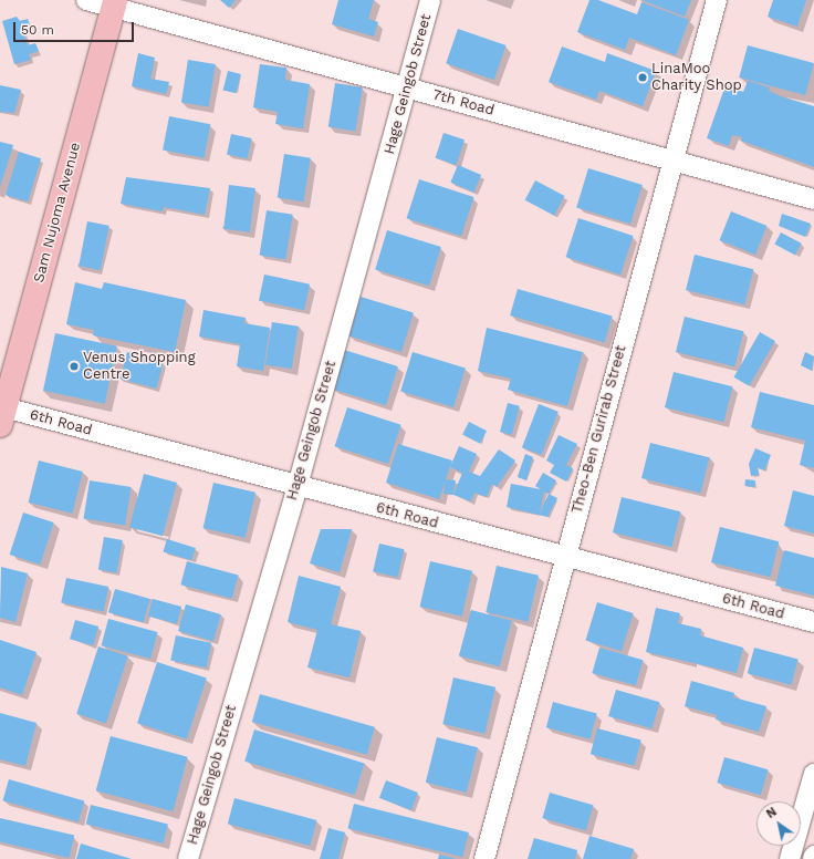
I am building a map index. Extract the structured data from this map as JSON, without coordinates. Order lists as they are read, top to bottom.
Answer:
{
  "streets": {
    "main road": ["Sam Nujoma Avenue"],
    "street": [
      "Hage Geingob Street",
      "7th Road",
      "6th Road",
      "Theo-Ben Gurirab Street"
    ]
  },
  "crossings": [
    ["Hage Geingob Street", "7th Road"],
    ["Hage Geingob Street", "6th Road"],
    ["7th Road", "Sam Nujoma Avenue"],
    ["7th Road", "Theo-Ben Gurirab Street"],
    ["Sam Nujoma Avenue", "6th Road"],
    ["6th Road", "Theo-Ben Gurirab Street"]
  ],
  "places": ["LinaMoo Charity Shop", "Venus Shopping Centre"],
  "scale_bar": "50 m",
  "north": "top left"
}
